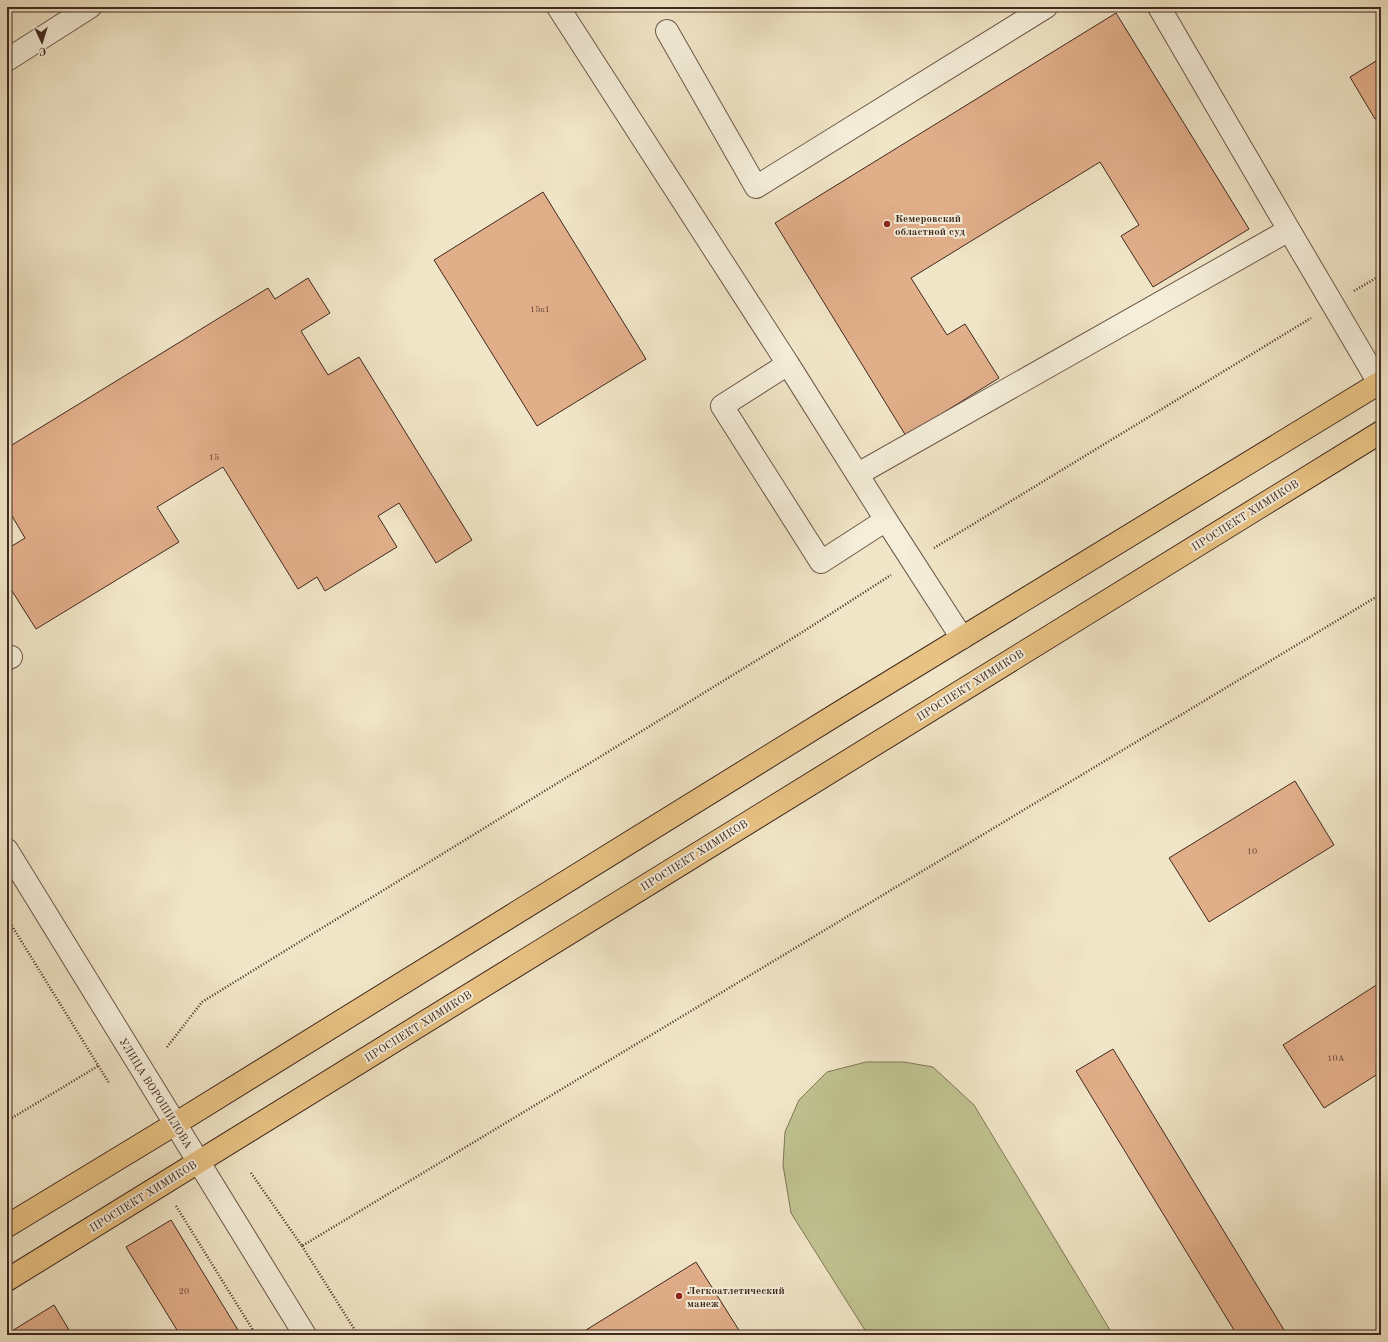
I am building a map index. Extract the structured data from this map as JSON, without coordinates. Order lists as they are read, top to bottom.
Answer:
{
  "streets": {
    "main road": ["ПРОСПЕКТ ХИМИКОВ"],
    "street": ["УЛИЦА ВОРОШИЛОВА"]
  },
  "crossings": [
    ["ПРОСПЕКТ ХИМИКОВ", "УЛИЦА ВОРОШИЛОВА"]
  ],
  "places": ["Кемеровский областной суд", "Легкоатлетический манеж"],
  "house_numbers": [
    "15к1",
    "15",
    "10",
    "10А",
    "20"
  ],
  "north": "bottom"
}
